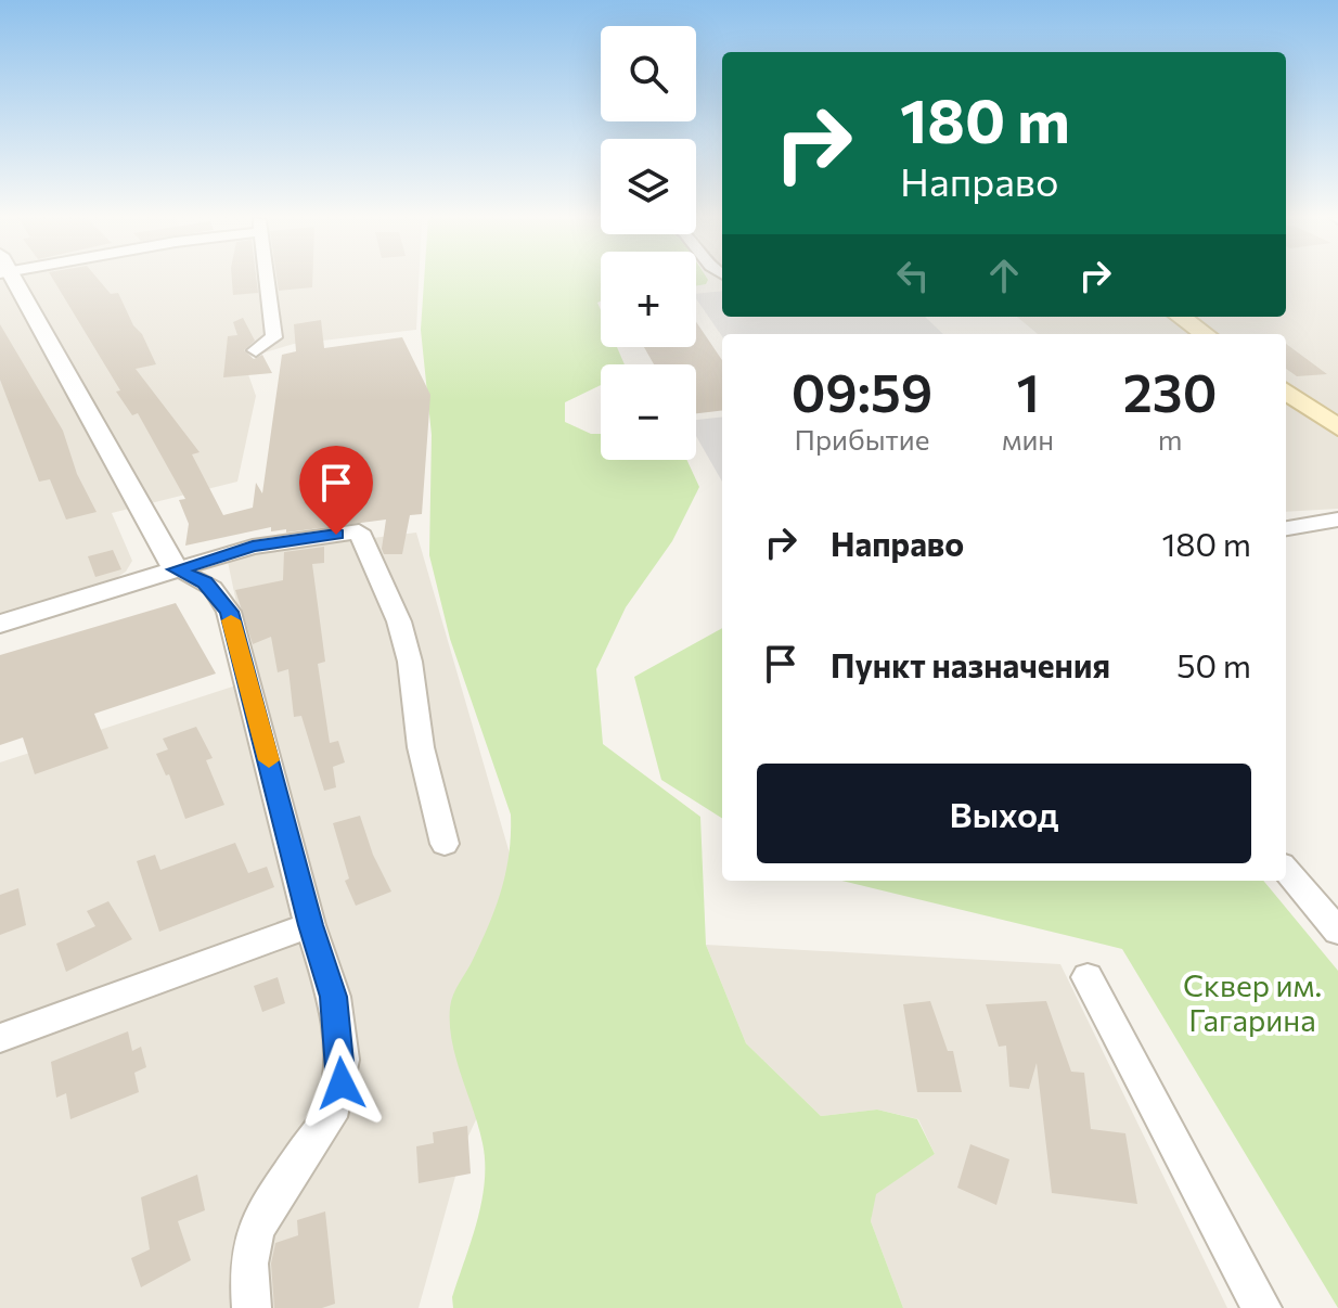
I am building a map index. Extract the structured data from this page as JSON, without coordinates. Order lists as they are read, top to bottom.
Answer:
{
  "parks": ["Сквер им. Гагарина"],
  "page": {
    "map_buttons": ["+", "−"],
    "turn": ["180 m", "Направо"],
    "eta": [
      "09:59",
      "Прибытие",
      "1",
      "мин",
      "230",
      "m"
    ],
    "list": [
      {
        "name": "Направо",
        "value": "180 m"
      },
      {
        "name": "Пункт назначения",
        "value": "50 m"
      }
    ],
    "buttons": "Выход"
  }
}
